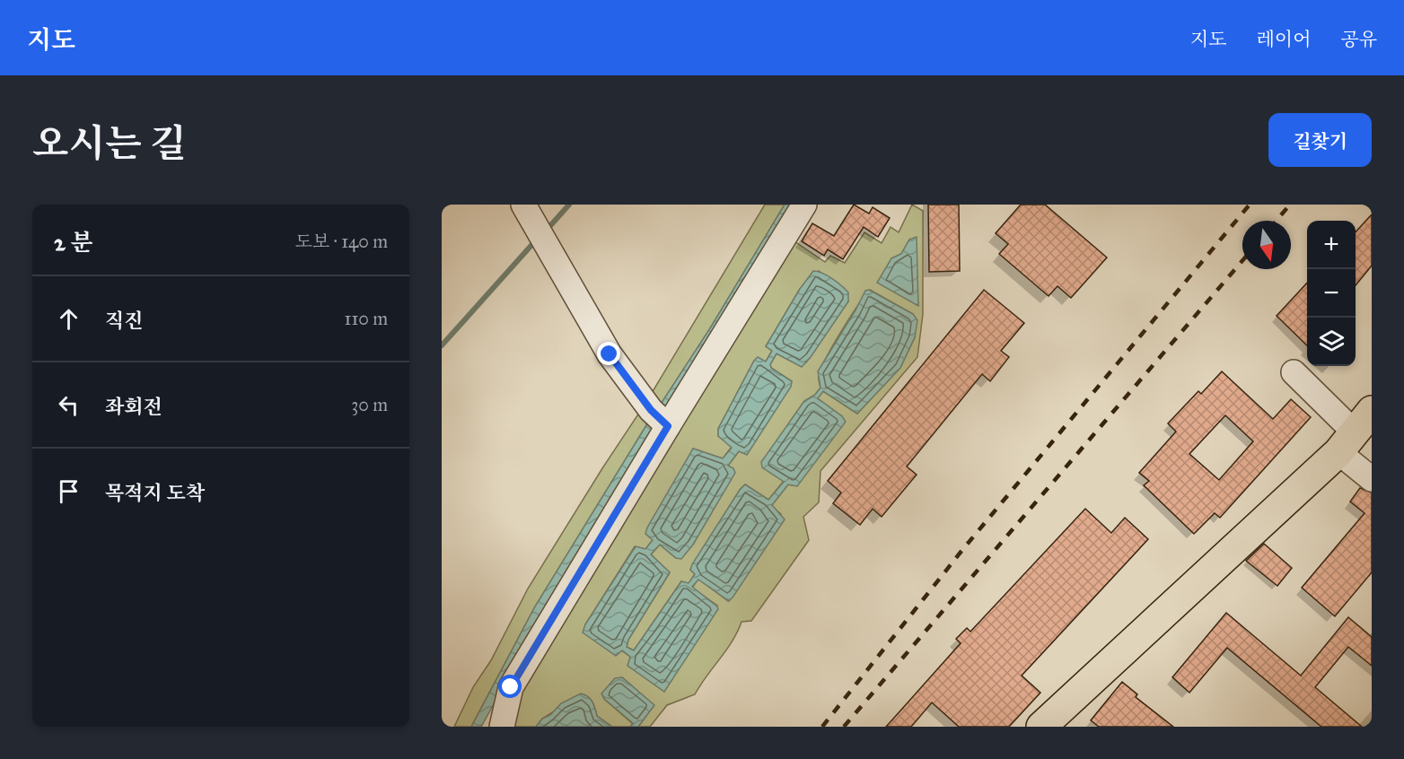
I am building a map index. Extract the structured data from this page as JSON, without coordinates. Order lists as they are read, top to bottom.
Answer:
{
  "north": "bottom",
  "page": {
    "header": "지도",
    "nav": ["지도", "레이어", "공유"],
    "title": "오시는 길",
    "buttons": "길찾기",
    "heading": ["2 분", "도보 · 140 m"],
    "map_buttons": ["+", "−"],
    "list": [
      ["직진", "110 m"],
      ["좌회전", "30 m"],
      "목적지 도착"
    ]
  }
}
